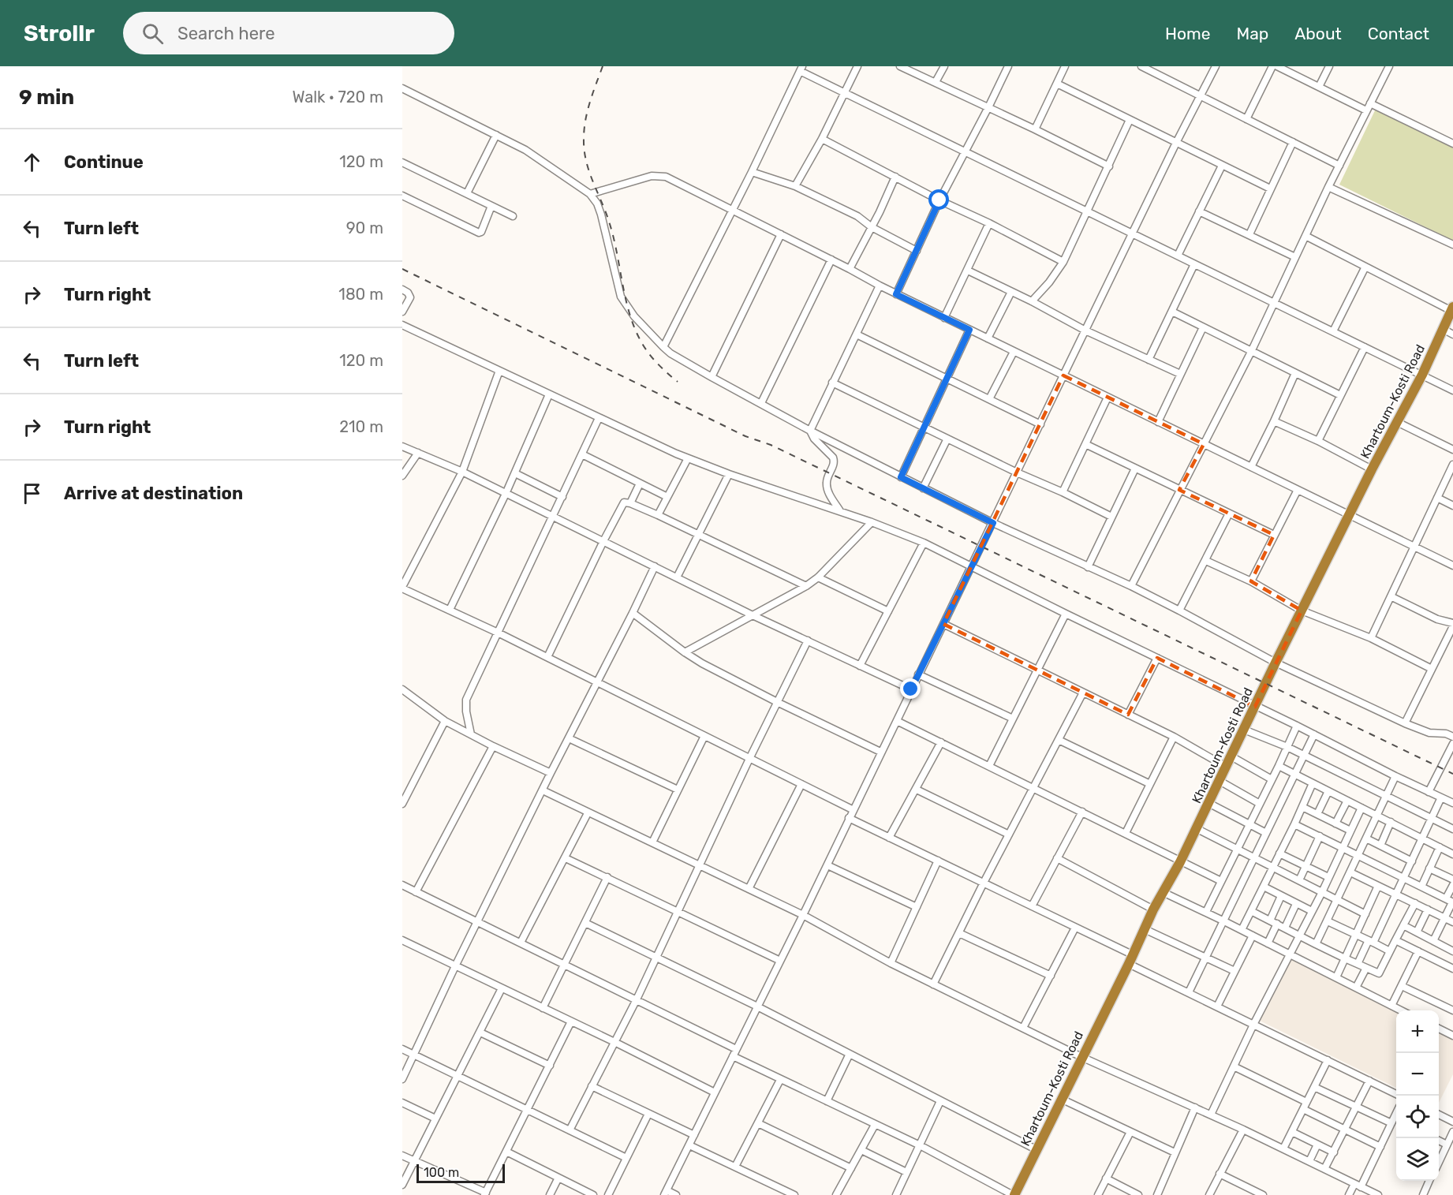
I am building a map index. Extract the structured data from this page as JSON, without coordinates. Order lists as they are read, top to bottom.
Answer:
{
  "streets": {
    "highway": ["Khartoum-Kosti Road"]
  },
  "scale_bar": "100 m",
  "page": {
    "header": "Strollr",
    "search": "Search here",
    "nav": [
      "Home",
      "Map",
      "About",
      "Contact"
    ],
    "heading": ["9 min", "Walk · 720 m"],
    "list": [
      ["Continue", "120 m"],
      ["Turn left", "90 m"],
      ["Turn right", "180 m"],
      ["Turn left", "120 m"],
      ["Turn right", "210 m"],
      "Arrive at destination"
    ],
    "map_buttons": ["+", "−"],
    "scale": "100 m"
  }
}
